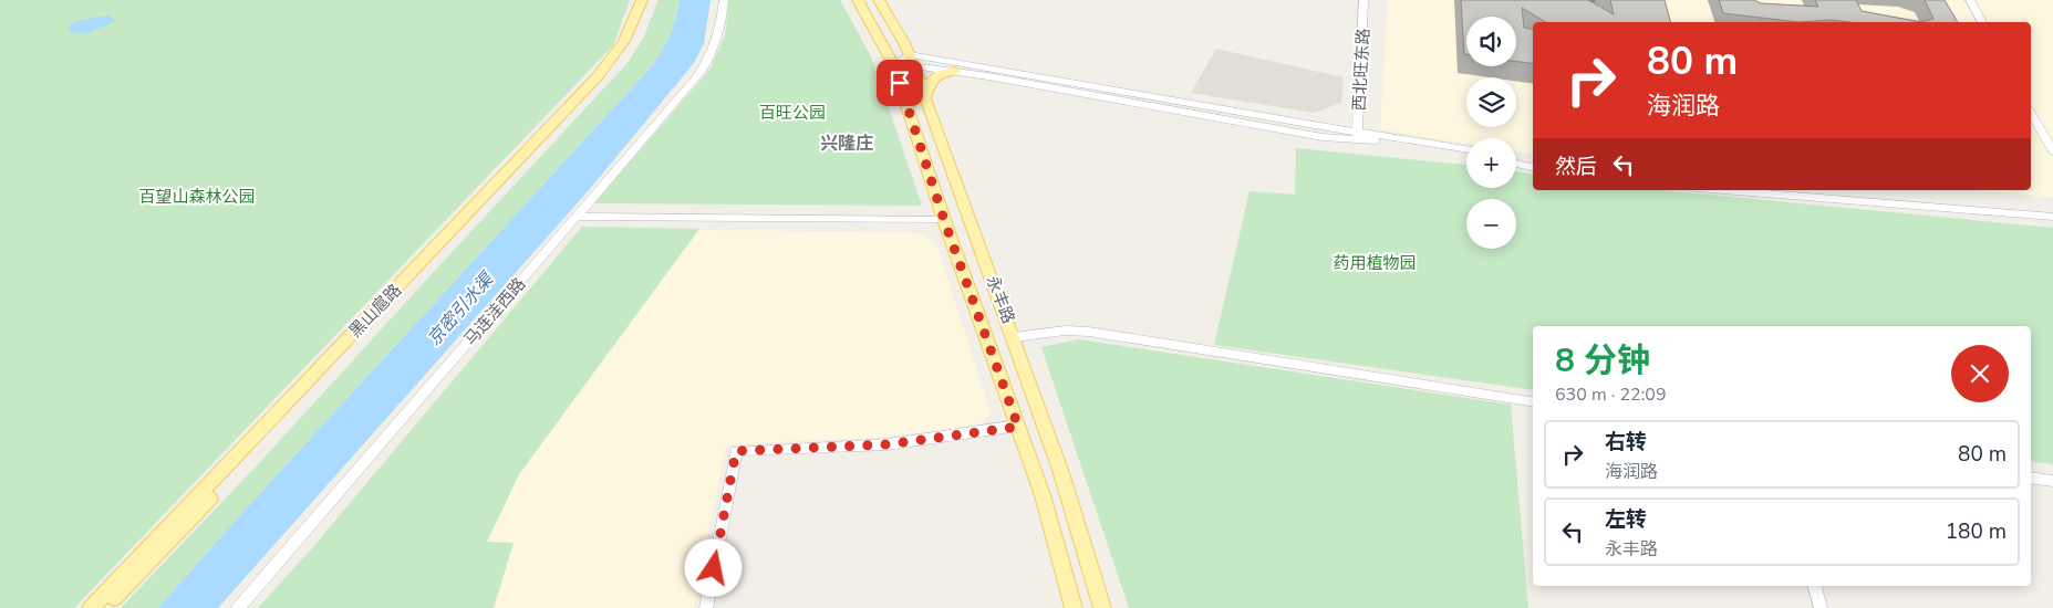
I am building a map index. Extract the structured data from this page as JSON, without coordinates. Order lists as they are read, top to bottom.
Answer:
{
  "streets": {
    "main road": ["永丰路", "黑山扈路"],
    "street": ["西北旺东路", "马连洼西路"]
  },
  "districts": ["兴隆庄"],
  "water": ["京密引水渠"],
  "parks": ["百旺公园", "百望山森林公园", "药用植物园"],
  "page": {
    "map_buttons": ["+", "−"],
    "turn": ["80 m", "海润路"],
    "then": "然后",
    "heading": ["8 分钟", "630 m · 22:09"],
    "list": [
      {
        "name": "右转",
        "note": "海润路",
        "value": "80 m"
      },
      {
        "name": "左转",
        "note": "永丰路",
        "value": "180 m"
      }
    ]
  }
}
